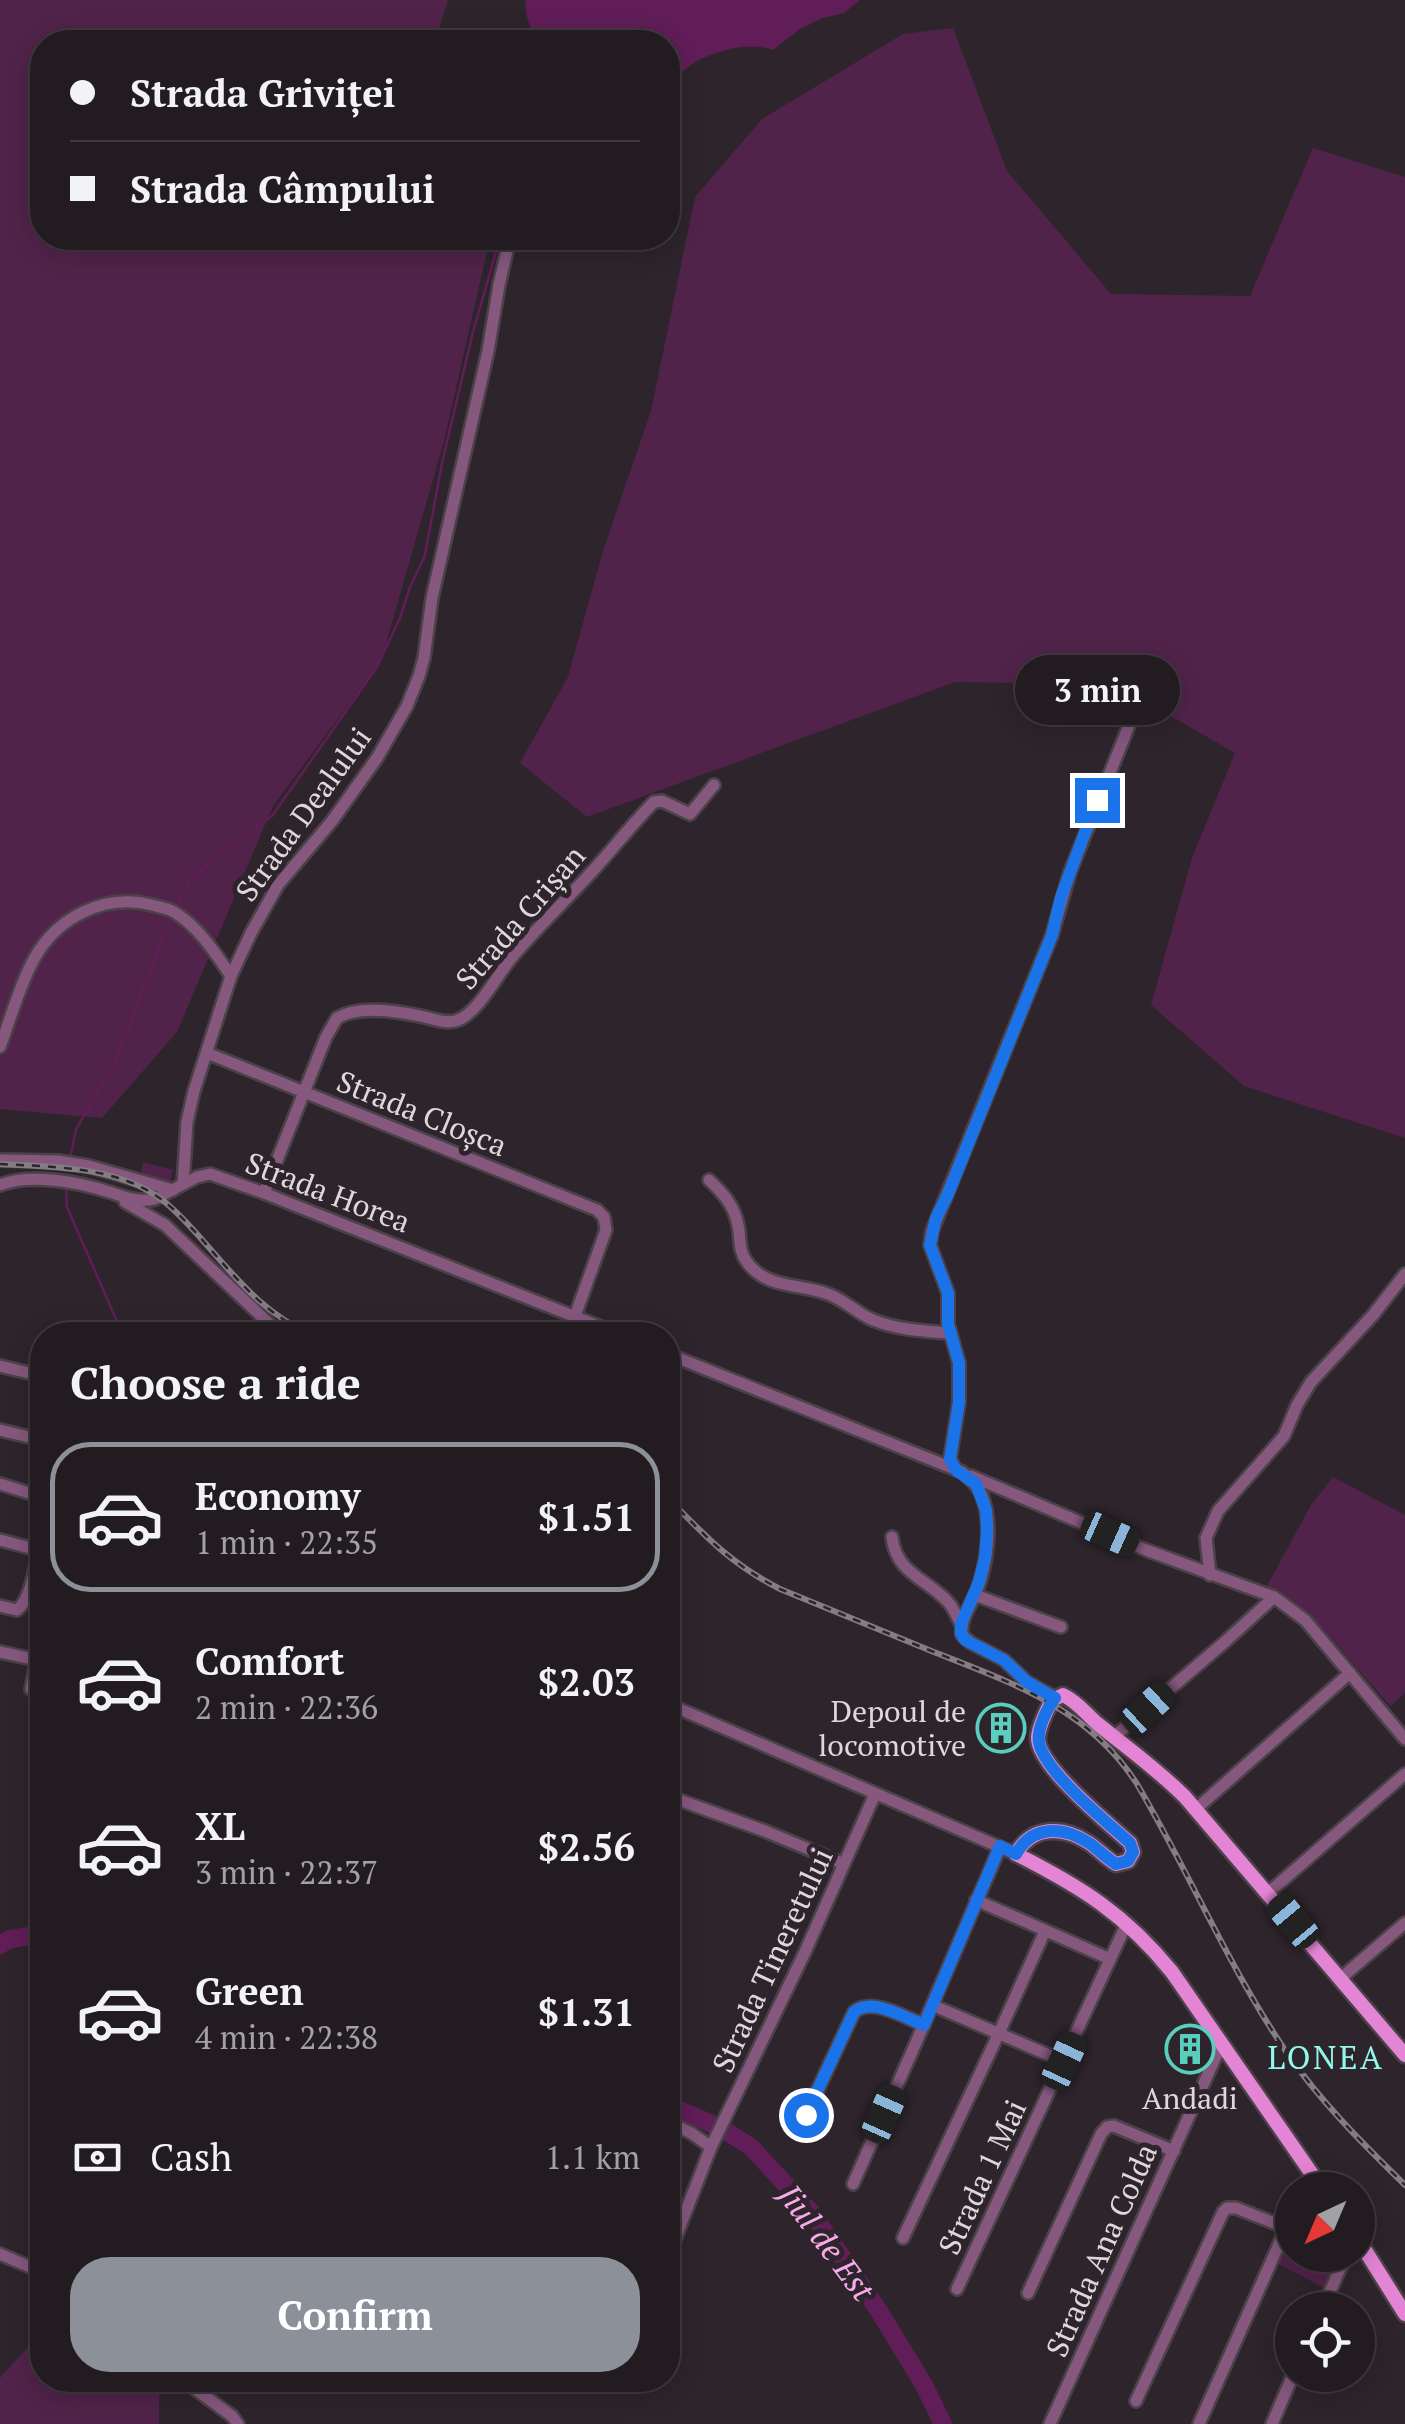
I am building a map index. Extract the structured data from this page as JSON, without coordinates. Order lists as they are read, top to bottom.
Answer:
{
  "streets": {
    "street": [
      "Strada Dealului",
      "Strada Crișan",
      "Strada Cloșca",
      "Strada Horea",
      "Strada Tineretului",
      "Strada 1 Mai",
      "Strada Ana Colda"
    ]
  },
  "crossings": [
    ["Strada Dealului", "Strada Cloșca"],
    ["Strada Dealului", "Strada Horea"],
    ["Strada Crișan", "Strada Cloșca"],
    ["Strada Crișan", "Strada Horea"],
    ["Strada Cloșca", "Strada Horea"]
  ],
  "districts": ["LONEA"],
  "water": ["Jiul de Est"],
  "places": {
    "building": ["Depoul de locomotive", "Andadi"]
  },
  "north": "bottom left",
  "page": {
    "banner": ["Strada Griviței", "Strada Câmpului"],
    "bubble": "3 min",
    "heading": "Choose a ride",
    "list": [
      {
        "name": "Economy",
        "note": "1 min · 22:35",
        "value": "$1.51"
      },
      {
        "name": "Comfort",
        "note": "2 min · 22:36",
        "value": "$2.03"
      },
      {
        "name": "XL",
        "note": "3 min · 22:37",
        "value": "$2.56"
      },
      {
        "name": "Green",
        "note": "4 min · 22:38",
        "value": "$1.31"
      }
    ],
    "pay": ["Cash", "1.1 km"],
    "buttons": "Confirm"
  }
}
